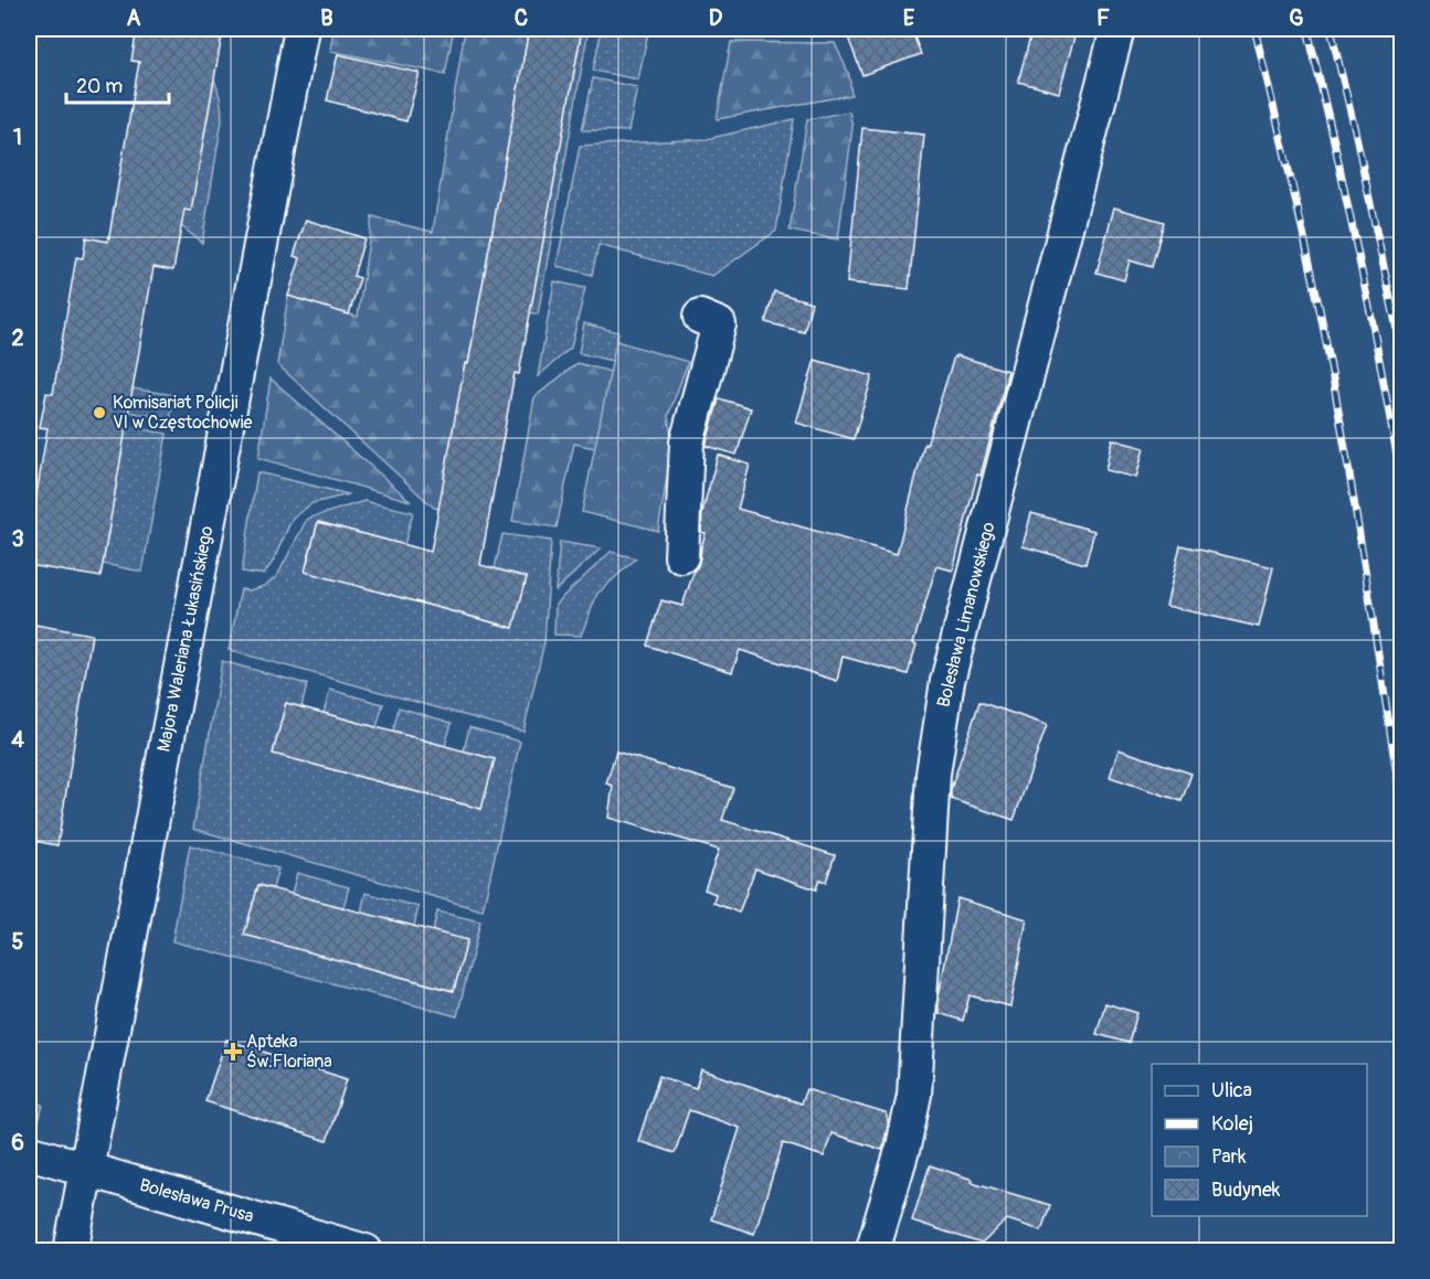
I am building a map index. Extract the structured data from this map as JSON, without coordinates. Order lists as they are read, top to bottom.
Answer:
{
  "streets": {
    "street": ["Bolesława Limanowskiego", "Majora Waleriana Łukasińskiego", "Bolesława Prusa"]
  },
  "crossings": [
    ["Majora Waleriana Łukasińskiego", "Bolesława Prusa"]
  ],
  "places": {
    "other": ["Komisariat Policji VI w Częstochowie"],
    "health": ["Apteka Św.Floriana"]
  },
  "legend": [
    "Ulica",
    "Kolej",
    "Park",
    "Budynek"
  ],
  "scale_bar": "20 m",
  "grid": {
    "columns": [
      "A",
      "B",
      "C",
      "D",
      "E",
      "F",
      "G"
    ],
    "rows": [
      "1",
      "2",
      "3",
      "4",
      "5",
      "6"
    ]
  }
}
